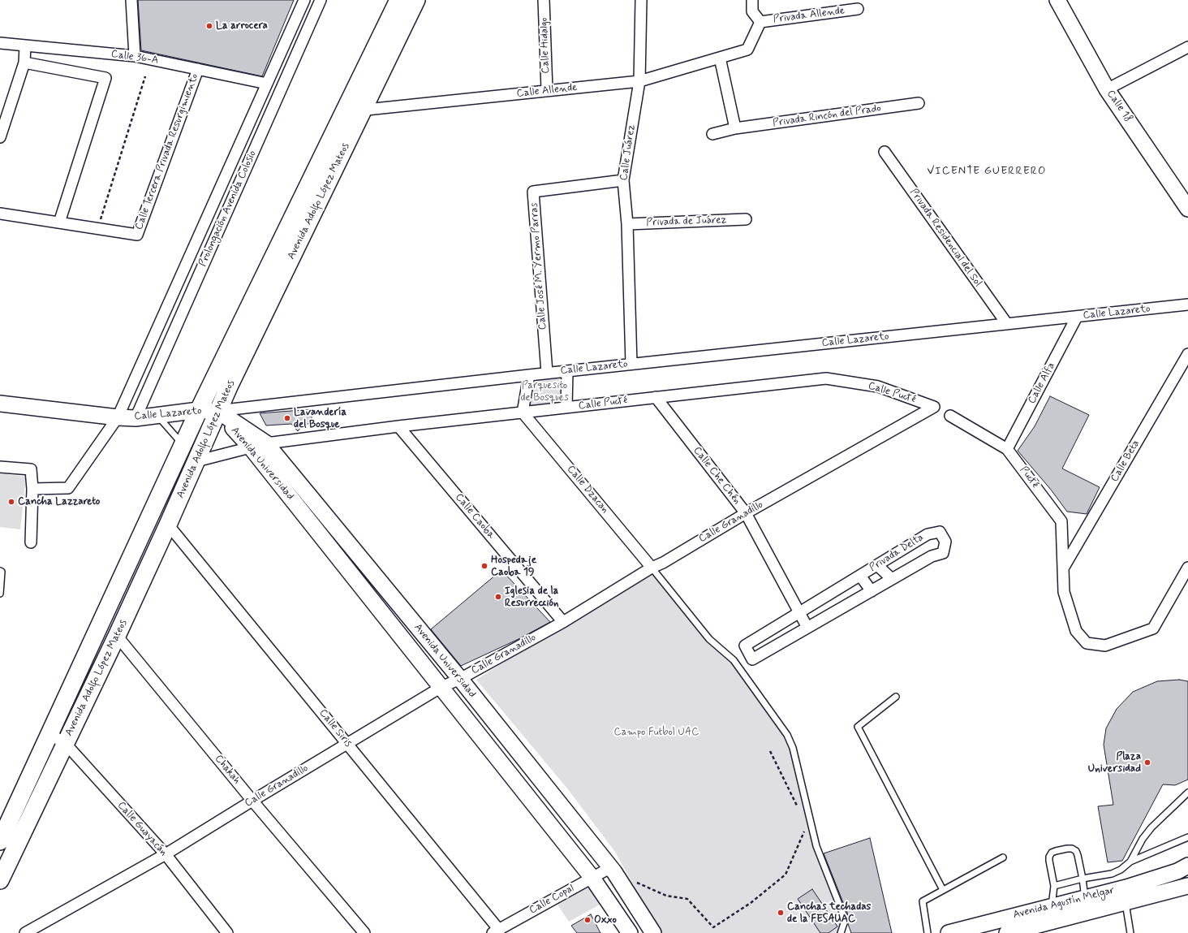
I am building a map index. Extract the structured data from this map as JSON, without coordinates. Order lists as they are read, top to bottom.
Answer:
{
  "streets": {
    "main road": ["Avenida Adolfo López Mateos"],
    "street": [
      "Privada Allende",
      "Calle Hidalgo",
      "Calle 36-A",
      "Calle Allende",
      "Calle 18",
      "Privada Rincón del Prado",
      "Calle Tercera Privada Resurgimiento",
      "Calle Juárez",
      "Prolongación Avenida Colosio",
      "Privada de Juárez",
      "Privada Residencial del Sol",
      "Calle José M. Yermo Parras",
      "Calle Lazareto",
      "Calle Alfa",
      "Calle Pucté",
      "Calle Beta",
      "Avenida Universidad",
      "Calle Che Chén",
      "Pucté",
      "Calle Dzacan",
      "Calle Caoba",
      "Calle Granadillo",
      "Privada Delta",
      "Calle Siris",
      "Chakah",
      "Calle Guayacán",
      "Calle Copal",
      "Avenida Agustín Melgar"
    ]
  },
  "crossings": [
    ["Privada Allende", "Calle Allende"],
    ["Calle Hidalgo", "Calle Allende"],
    ["Calle 36-A", "Calle Tercera Privada Resurgimiento"],
    ["Calle Allende", "Calle Juárez"],
    ["Calle Allende", "Avenida Adolfo López Mateos"],
    ["Calle Juárez", "Privada de Juárez"],
    ["Calle Juárez", "Calle José M. Yermo Parras"],
    ["Calle Juárez", "Calle Lazareto"],
    ["Avenida Adolfo López Mateos", "Calle Lazareto"],
    ["Avenida Adolfo López Mateos", "Calle Pucté"],
    ["Avenida Adolfo López Mateos", "Avenida Universidad"],
    ["Avenida Adolfo López Mateos", "Calle Siris"],
    ["Avenida Adolfo López Mateos", "Chakah"],
    ["Avenida Adolfo López Mateos", "Calle Guayacán"],
    ["Prolongación Avenida Colosio", "Calle Lazareto"],
    ["Privada Residencial del Sol", "Calle Lazareto"],
    ["Calle José M. Yermo Parras", "Calle Lazareto"],
    ["Calle Lazareto", "Calle Alfa"],
    ["Calle Lazareto", "Avenida Universidad"],
    ["Calle Alfa", "Pucté"],
    ["Calle Pucté", "Avenida Universidad"],
    ["Calle Pucté", "Calle Che Chén"],
    ["Calle Pucté", "Calle Dzacan"],
    ["Calle Pucté", "Calle Caoba"],
    ["Calle Pucté", "Calle Granadillo"],
    ["Calle Beta", "Pucté"],
    ["Avenida Universidad", "Calle Granadillo"],
    ["Avenida Universidad", "Calle Copal"],
    ["Calle Che Chén", "Calle Granadillo"],
    ["Calle Che Chén", "Privada Delta"],
    ["Calle Dzacan", "Calle Granadillo"],
    ["Calle Caoba", "Calle Granadillo"],
    ["Calle Granadillo", "Calle Siris"],
    ["Calle Granadillo", "Chakah"],
    ["Calle Granadillo", "Calle Guayacán"],
    ["Calle Siris", "Calle Copal"]
  ],
  "districts": ["VICENTE GUERRERO"],
  "parks": ["Parquesito de Bosques", "Campo Futbol UAC"],
  "places": [
    "La arrocera",
    "Lavandería del Bosque",
    "Cancha Lazzareto",
    "Hospedaje Caoba 19",
    "Iglesia de la Resurrección",
    "Plaza Universidad",
    "Canchas techadas de la FESAUAC",
    "Oxxo"
  ]
}
